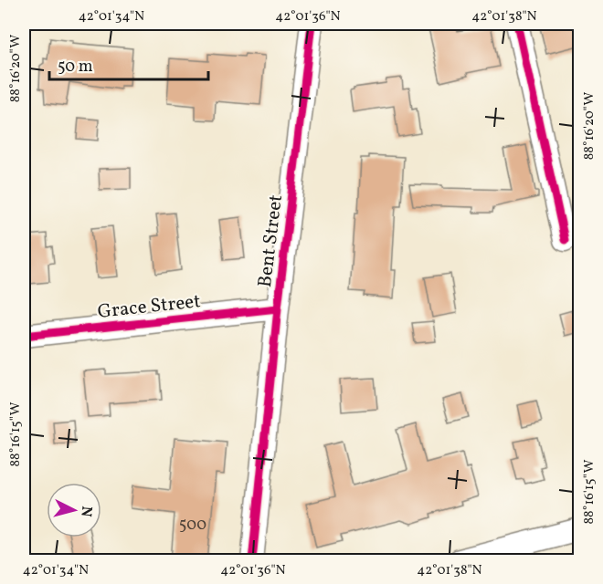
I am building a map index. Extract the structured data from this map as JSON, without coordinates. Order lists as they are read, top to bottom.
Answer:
{
  "streets": {
    "street": ["Bent Street", "Grace Street"]
  },
  "crossings": [
    ["Bent Street", "Grace Street"]
  ],
  "house_numbers": ["500"],
  "scale_bar": "50 m",
  "north": "right",
  "coordinates": [
    "42°01'34\"N",
    "42°01'36\"N",
    "42°01'38\"N",
    "88°16'20\"W",
    "88°16'15\"W"
  ]
}
